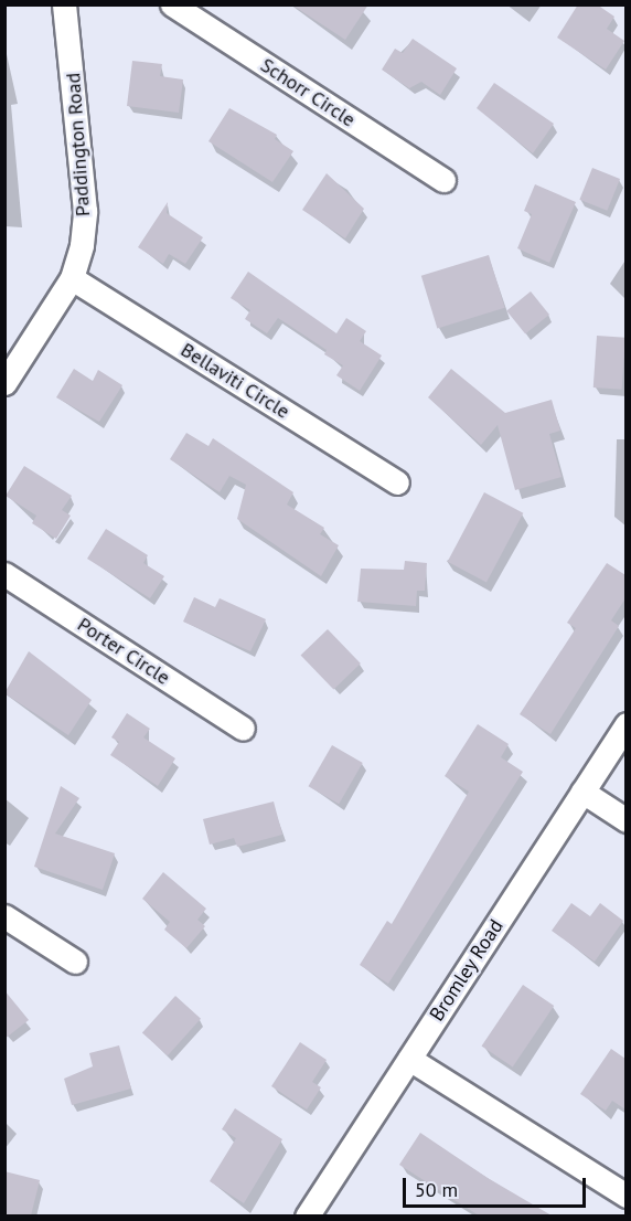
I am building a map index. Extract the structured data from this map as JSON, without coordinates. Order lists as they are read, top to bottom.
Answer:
{
  "streets": {
    "street": [
      "Schorr Circle",
      "Paddington Road",
      "Bellaviti Circle",
      "Porter Circle",
      "Bromley Road"
    ]
  },
  "crossings": [
    ["Paddington Road", "Bellaviti Circle"]
  ],
  "scale_bar": "50 m"
}
